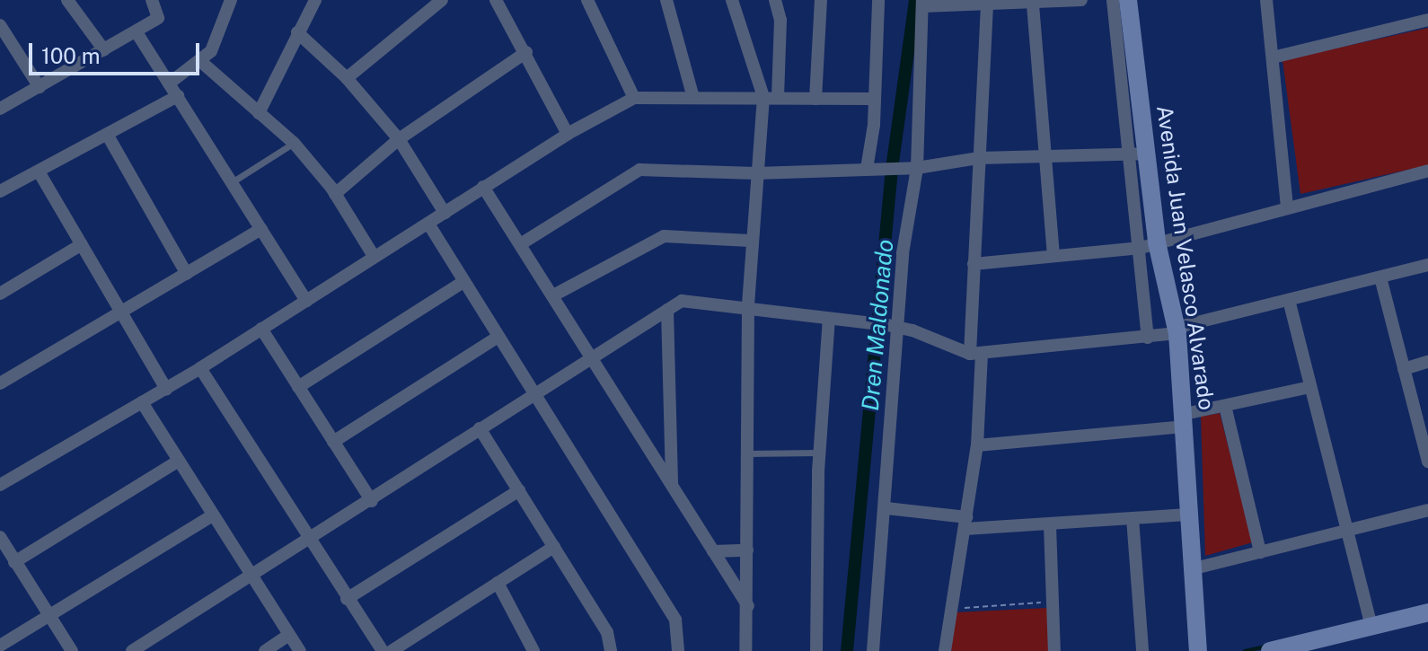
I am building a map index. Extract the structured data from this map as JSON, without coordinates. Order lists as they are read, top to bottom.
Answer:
{
  "streets": {
    "street": ["Avenida Juan Velasco Alvarado"]
  },
  "water": ["Dren Maldonado"],
  "scale_bar": "100 m"
}
